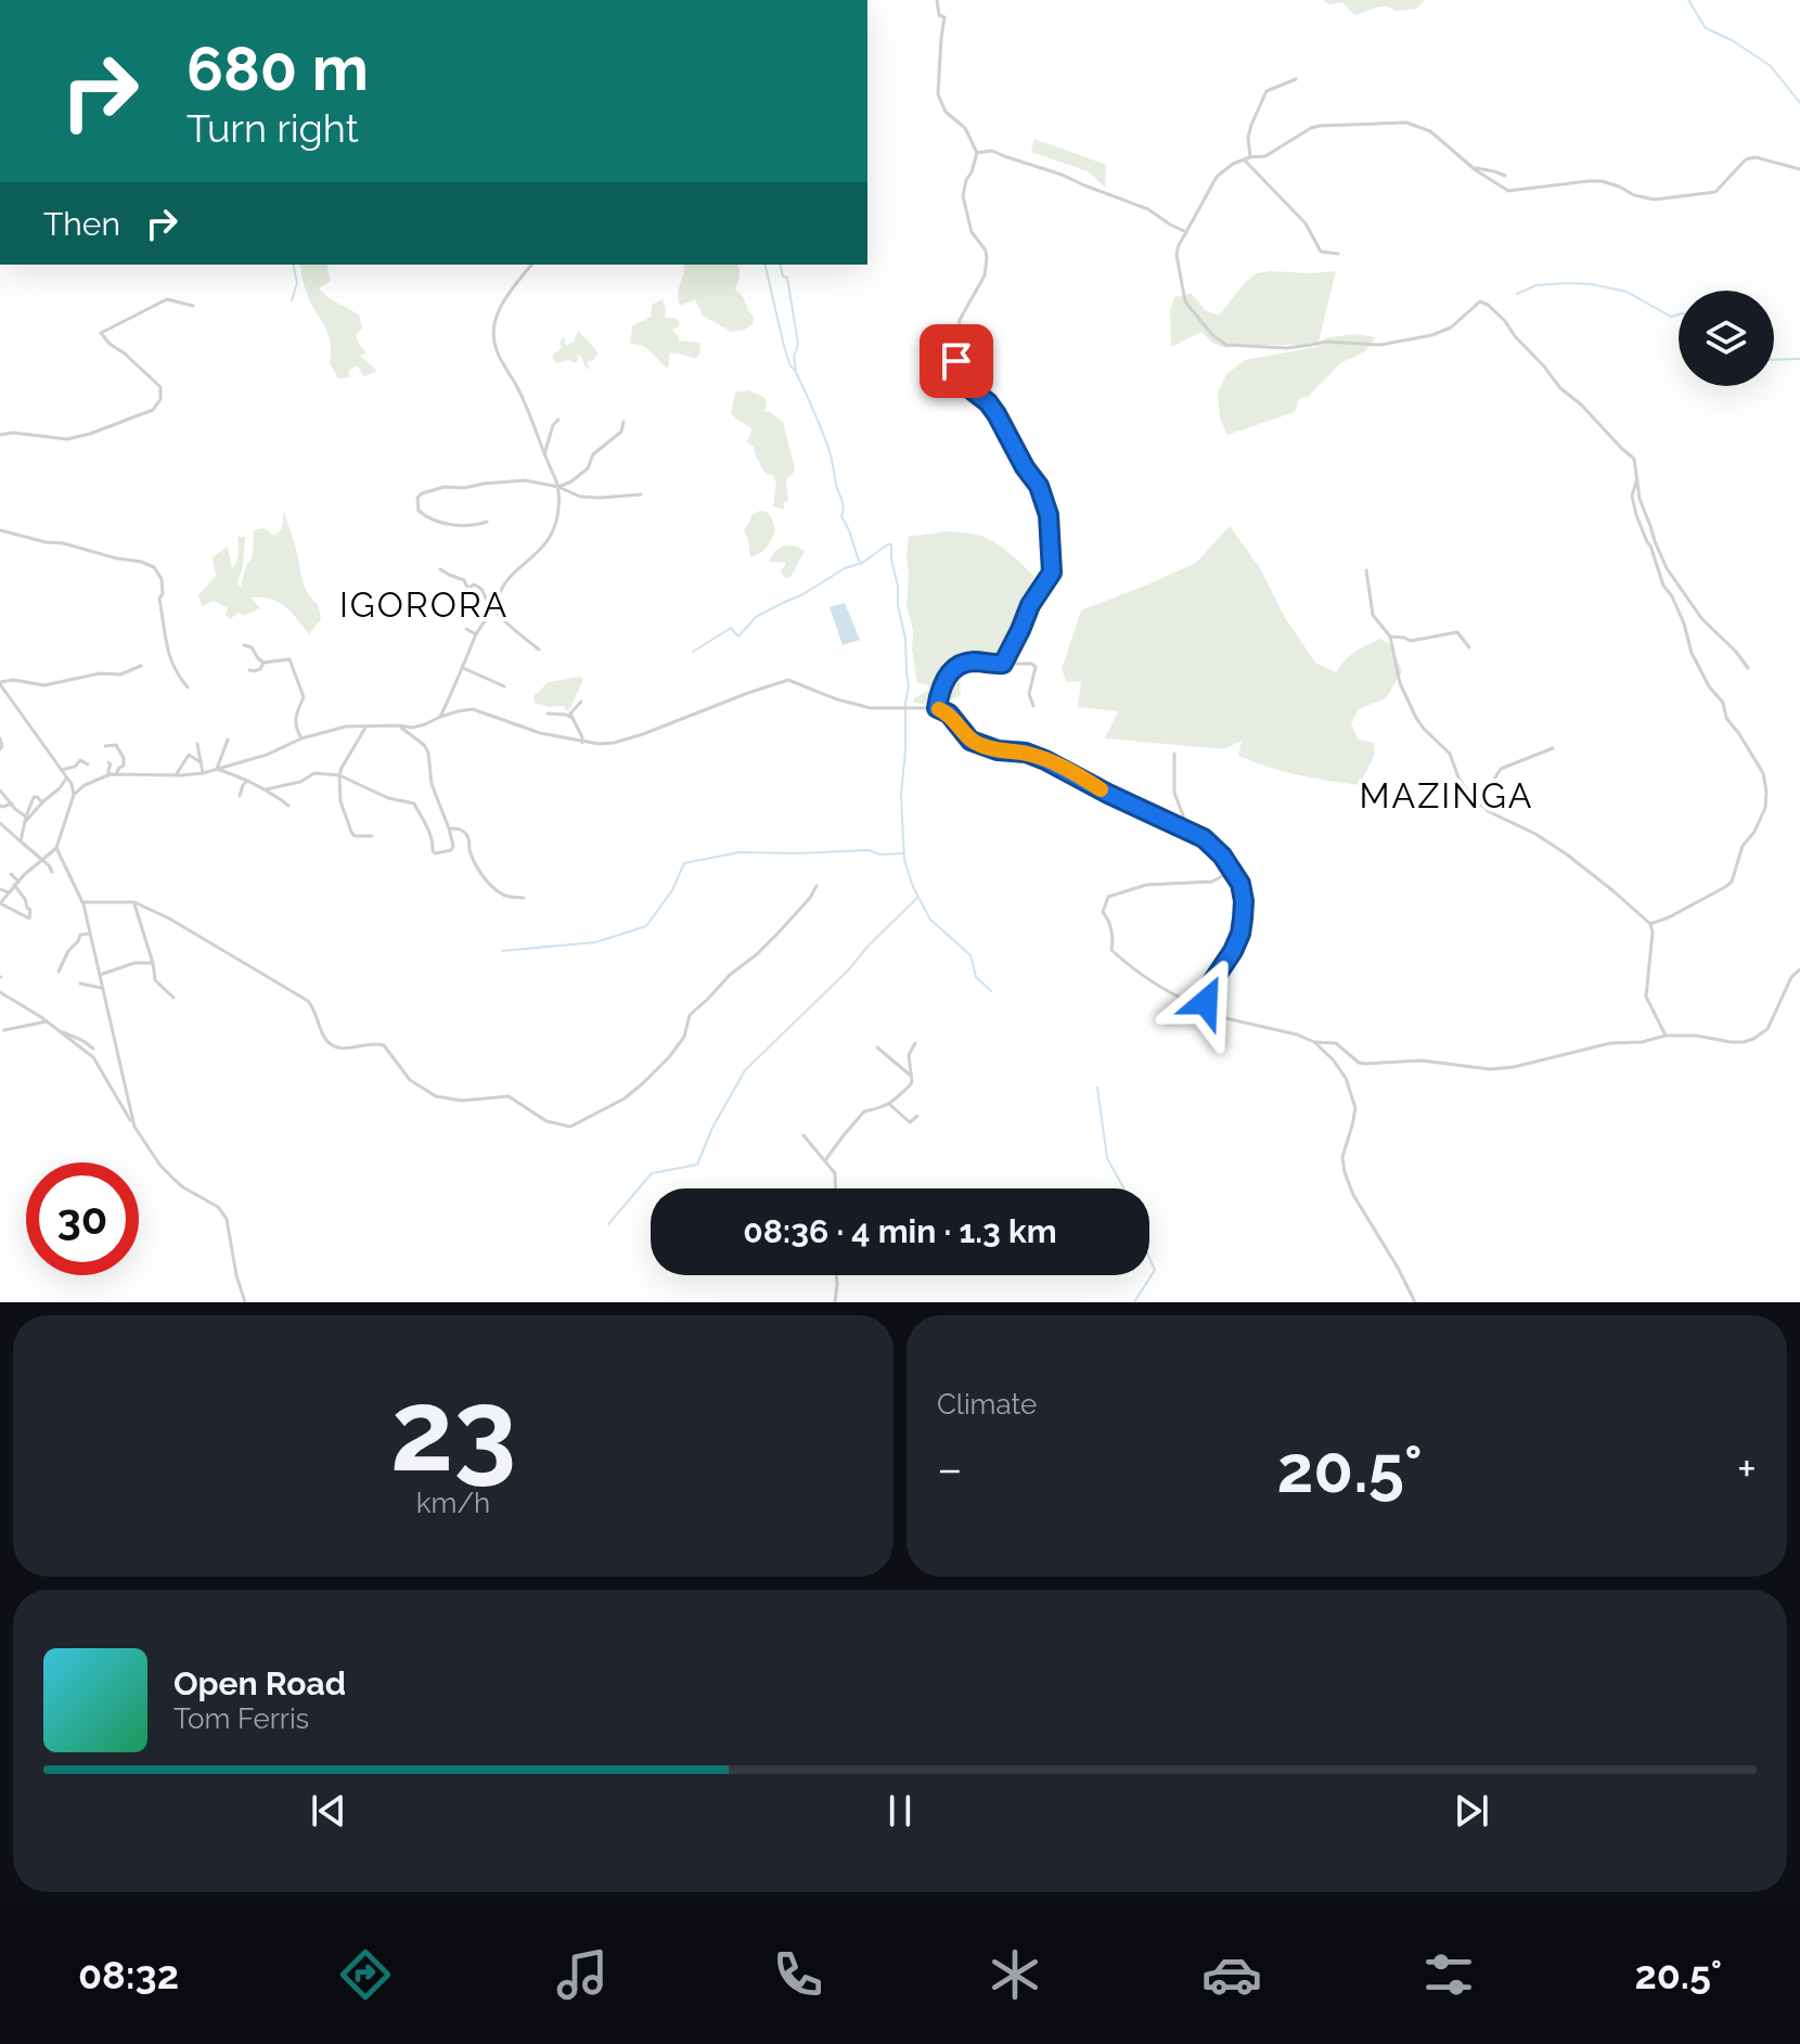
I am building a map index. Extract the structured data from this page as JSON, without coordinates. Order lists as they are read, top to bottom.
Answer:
{
  "districts": ["IGORORA", "MAZINGA"],
  "page": {
    "turn": ["680 m", "Turn right"],
    "then": "Then",
    "limit": "30",
    "trip": "08:36 · 4 min · 1.3 km",
    "tile": [
      ["23", "km/h"],
      "Climate"
    ],
    "heat": ["−", "20.5°", "+"],
    "song": ["Open Road", "Tom Ferris"],
    "tabs": ["08:32", "20.5°"]
  }
}
